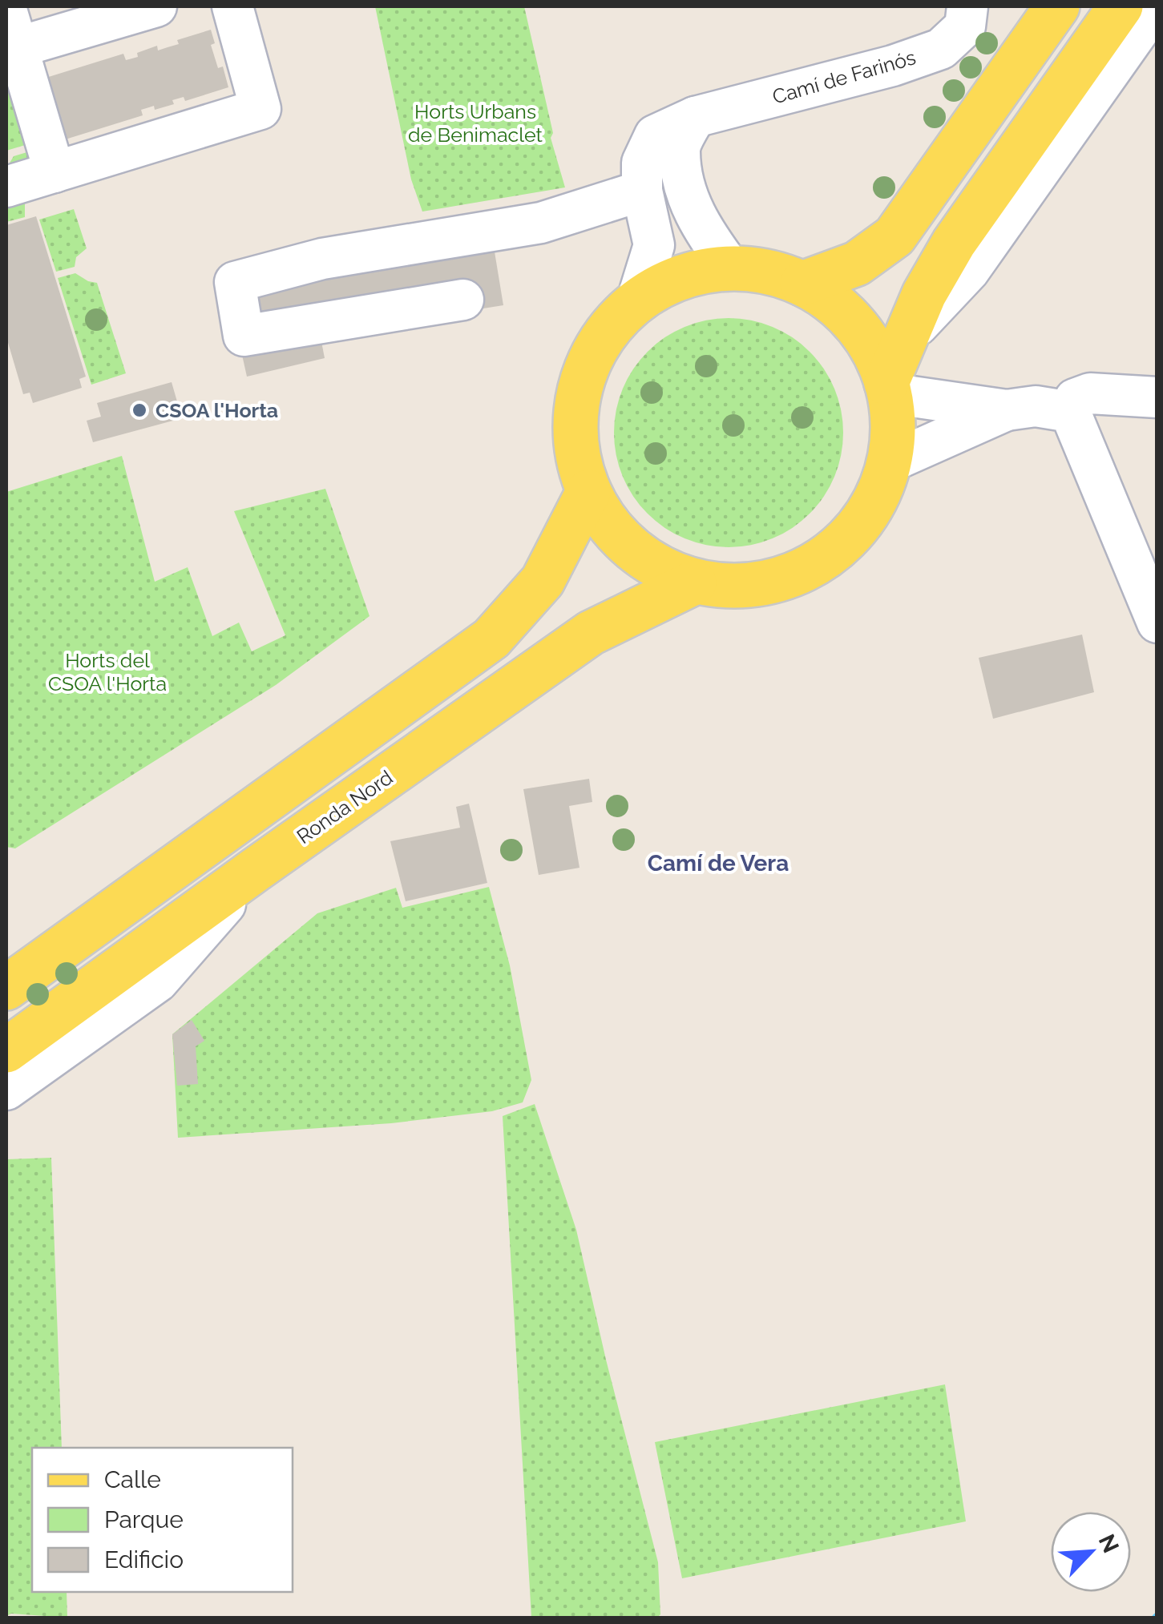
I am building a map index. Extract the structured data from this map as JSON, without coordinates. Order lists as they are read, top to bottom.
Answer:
{
  "streets": {
    "main road": ["Ronda Nord"],
    "street": ["Camí de Farinós"]
  },
  "districts": ["Camí de Vera"],
  "parks": ["Horts Urbans de Benimaclet", "Horts del CSOA l'Horta"],
  "places": ["CSOA l'Horta"],
  "legend": ["Calle", "Parque", "Edificio"],
  "north": "top right"
}
